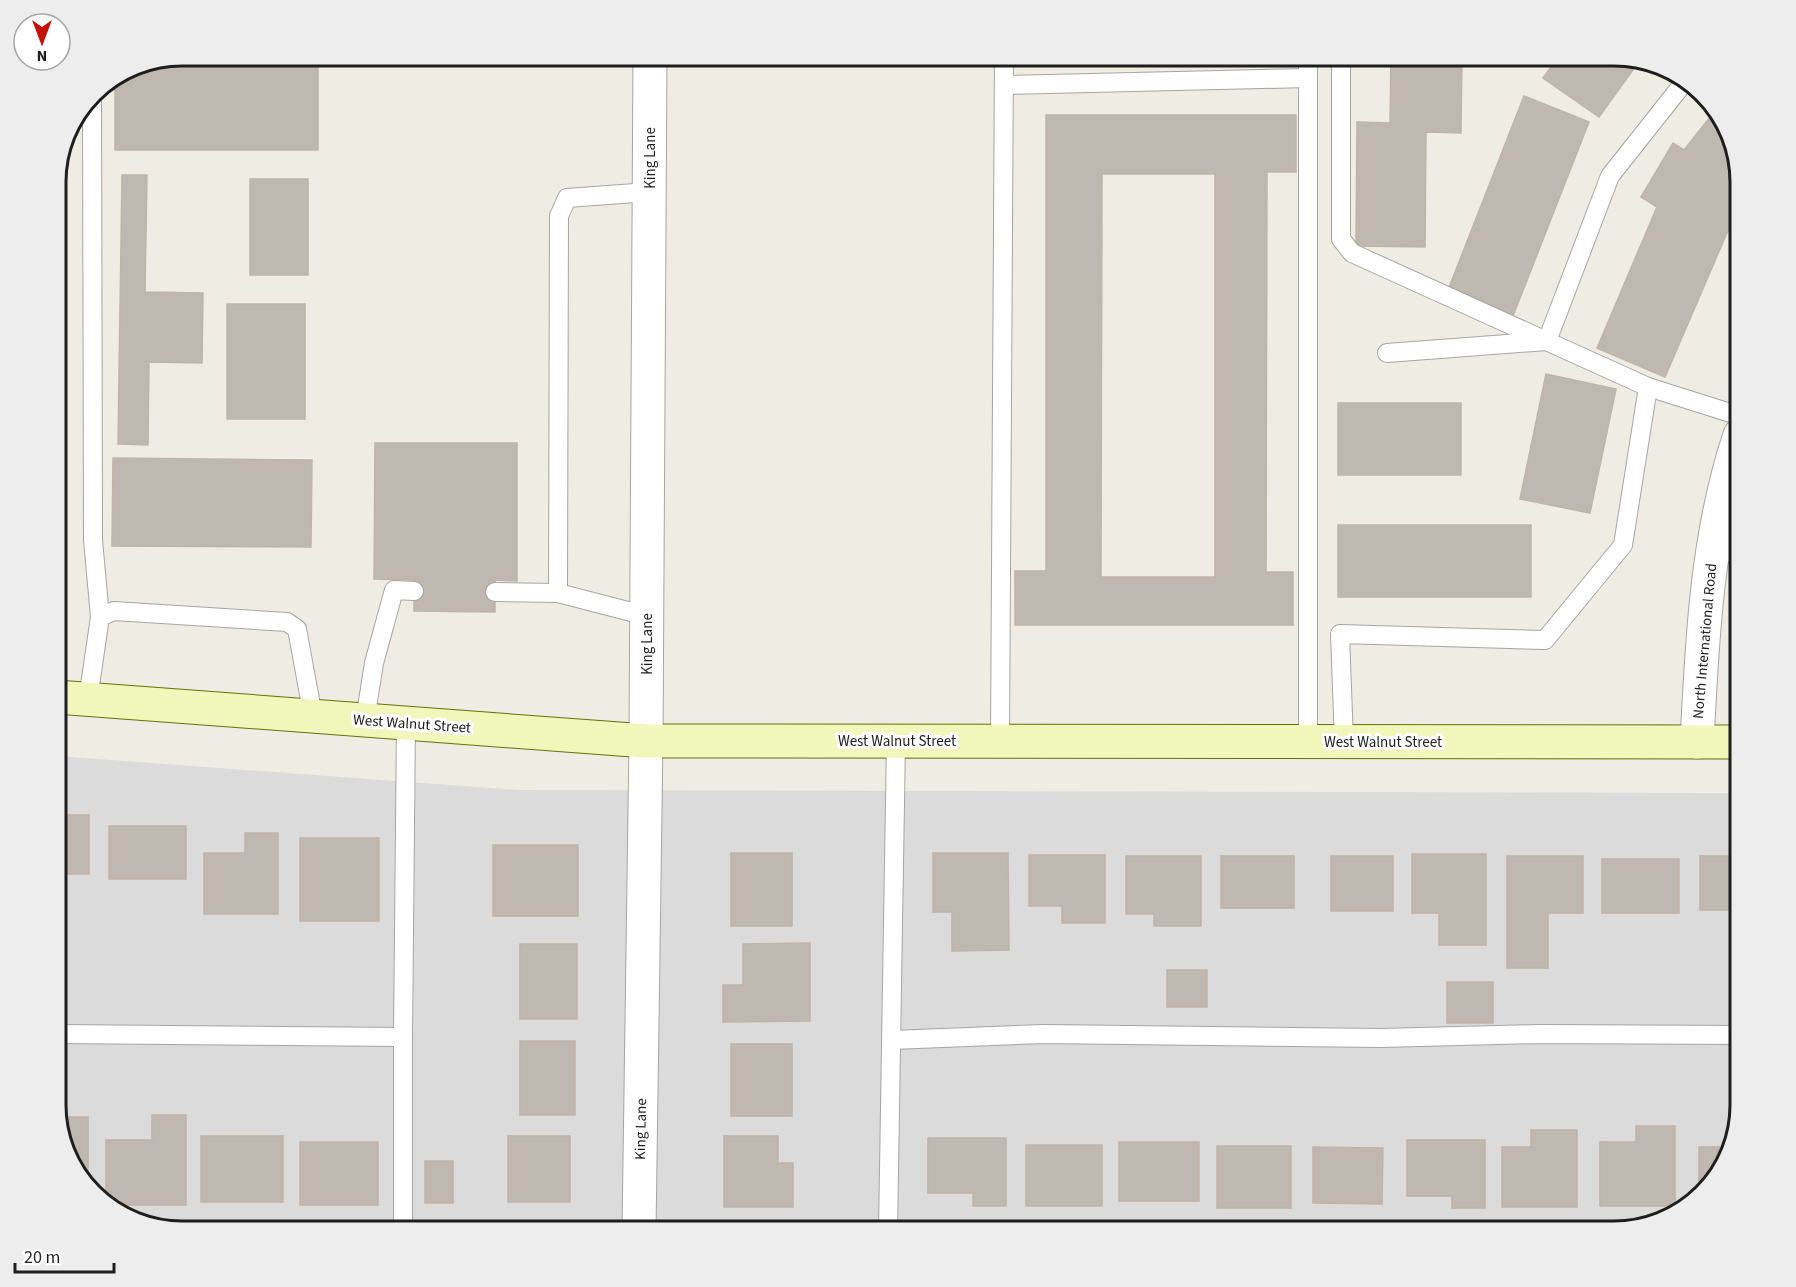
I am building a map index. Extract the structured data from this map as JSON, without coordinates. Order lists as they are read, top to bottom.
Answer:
{
  "streets": {
    "main road": ["West Walnut Street"],
    "street": ["King Lane", "North International Road"]
  },
  "crossings": [
    ["King Lane", "West Walnut Street"],
    ["North International Road", "West Walnut Street"]
  ],
  "scale_bar": "20 m",
  "north": "bottom"
}
